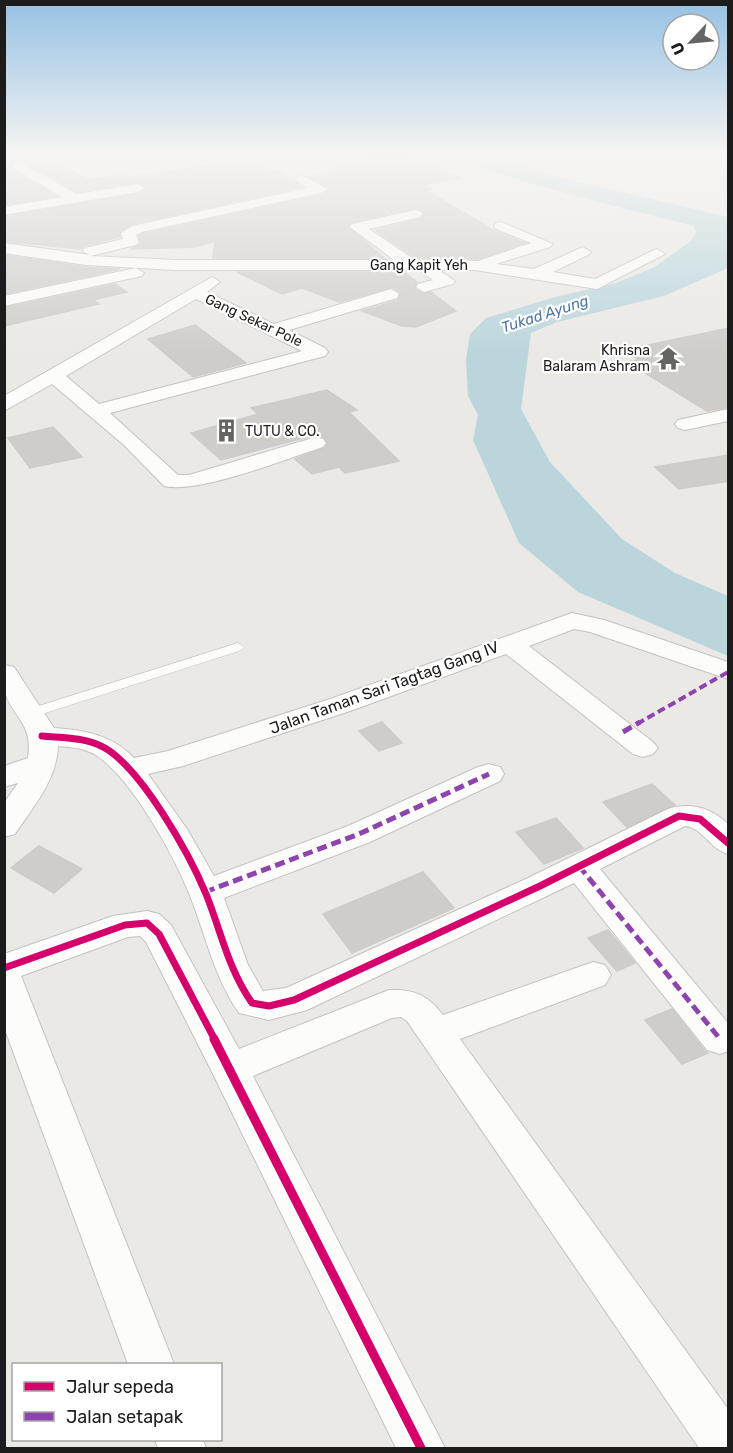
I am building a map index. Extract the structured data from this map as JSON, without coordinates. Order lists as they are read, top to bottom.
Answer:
{
  "streets": {
    "street": ["Gang Kapit Yeh", "Gang Sekar Pole", "Jalan Taman Sari Tagtag Gang IV"]
  },
  "water": ["Tukad Ayung"],
  "places": {
    "temple": ["Khrisna Balaram Ashram"],
    "building": ["TUTU & CO."]
  },
  "legend": ["Jalur sepeda", "Jalan setapak"],
  "north": "bottom left"
}
